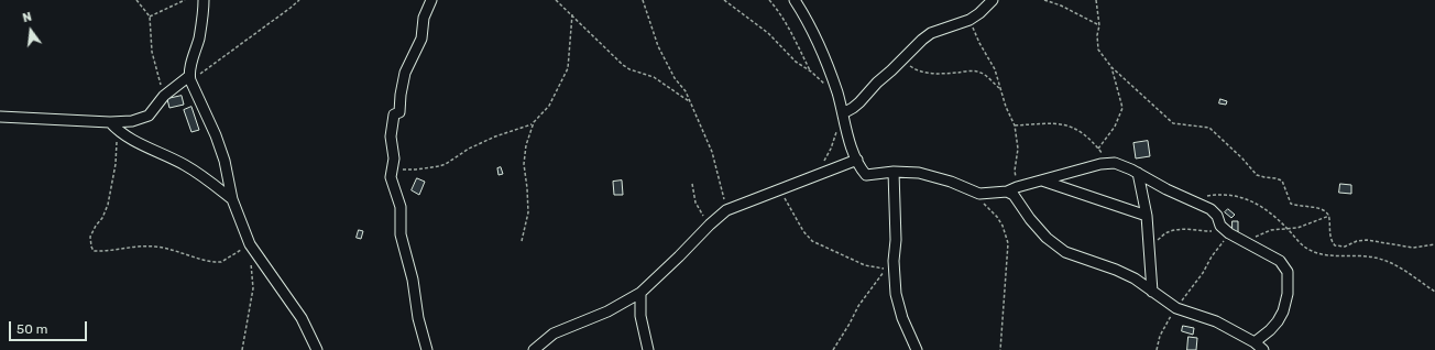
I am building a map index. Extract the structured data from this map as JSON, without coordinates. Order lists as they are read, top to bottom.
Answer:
{
  "scale_bar": "50 m",
  "north": "top"
}
